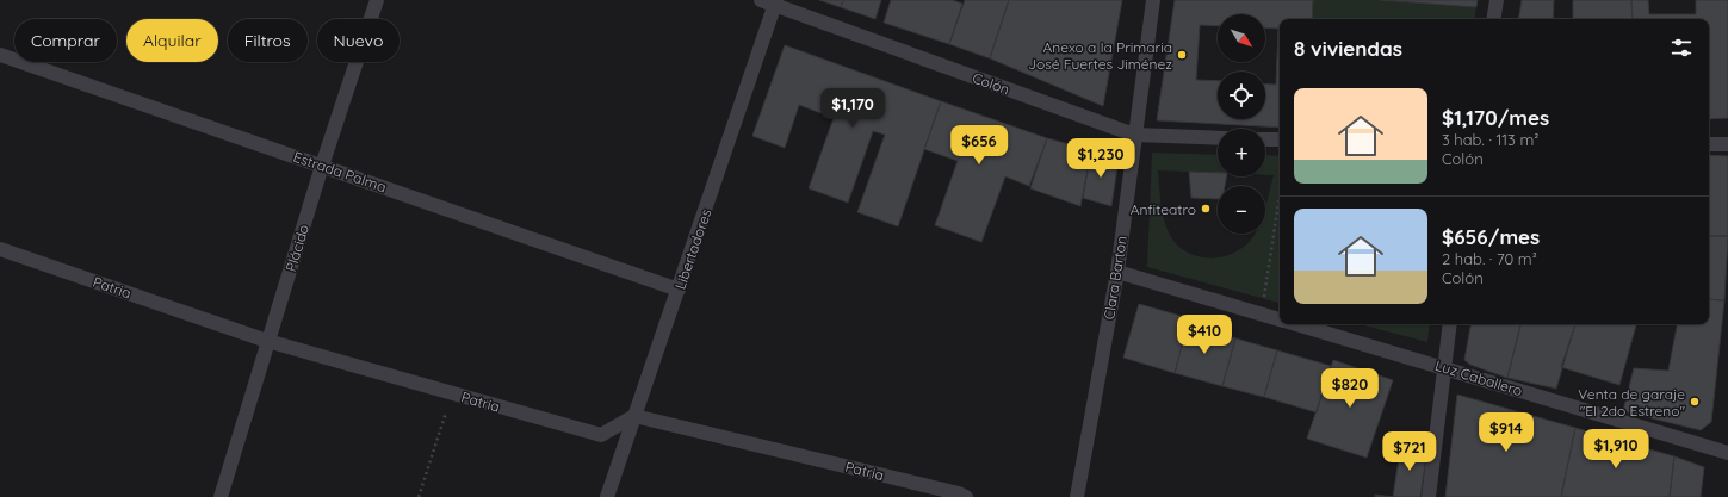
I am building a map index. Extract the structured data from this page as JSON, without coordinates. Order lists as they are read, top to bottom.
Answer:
{
  "streets": {
    "street": [
      "Colón",
      "Estrada Palma",
      "Plácido",
      "Libertadores",
      "Clara Barton",
      "Patria",
      "Luz Caballero"
    ]
  },
  "crossings": [
    ["Colón", "Libertadores"],
    ["Colón", "Clara Barton"],
    ["Estrada Palma", "Plácido"],
    ["Estrada Palma", "Libertadores"],
    ["Plácido", "Patria"],
    ["Libertadores", "Patria"],
    ["Clara Barton", "Luz Caballero"]
  ],
  "places": ["Anexo a la Primaria José Fuertes Jiménez", "Anfiteatro", "Venta de garaje \"El 2do Estreno\""],
  "north": "bottom right",
  "page": {
    "map_buttons": ["+", "−"],
    "chip": [
      "Comprar",
      "Alquilar",
      "Filtros",
      "Nuevo"
    ],
    "heading": "8 viviendas",
    "list": [
      {
        "name": "$1,170/mes",
        "note": "3 hab. · 113 m² · Colón"
      },
      {
        "name": "$656/mes",
        "note": "2 hab. · 70 m² · Colón"
      }
    ],
    "price": [
      "$1,170",
      "$656",
      "$1,230",
      "$410",
      "$820",
      "$914",
      "$1,910",
      "$721"
    ]
  }
}
